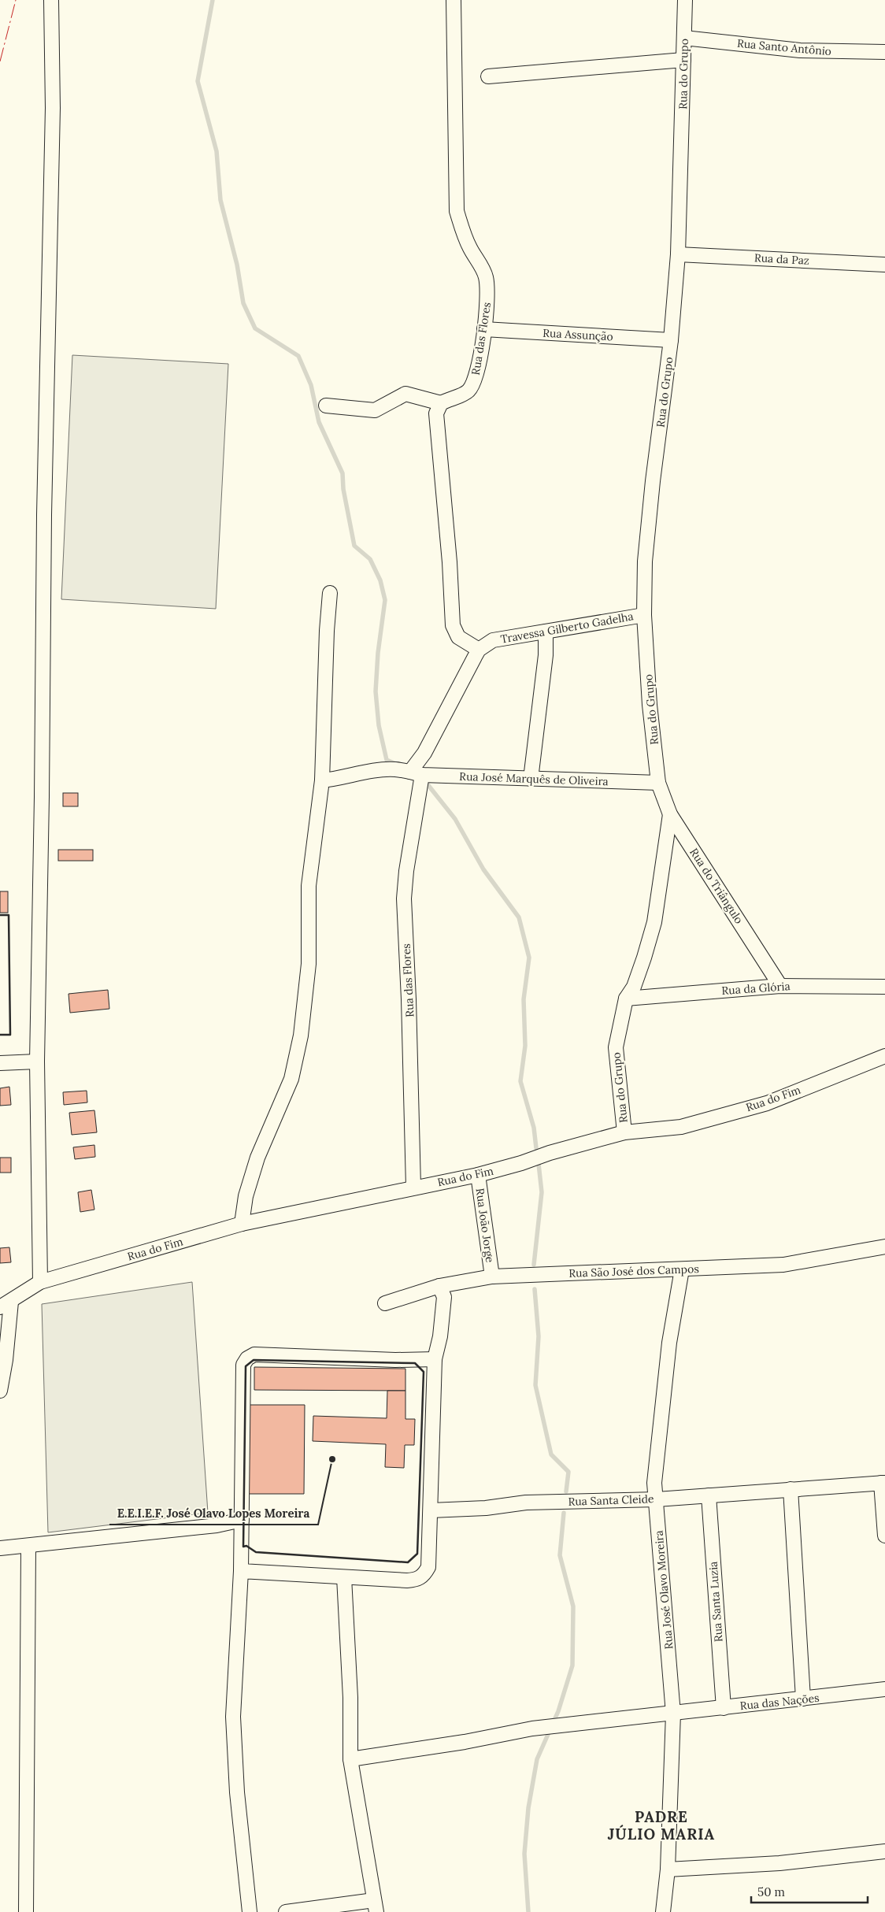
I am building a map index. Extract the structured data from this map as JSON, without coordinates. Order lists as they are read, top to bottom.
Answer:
{
  "streets": {
    "street": [
      "Rua Santo Antônio",
      "Rua do Grupo",
      "Rua da Paz",
      "Rua Assunção",
      "Rua das Flores",
      "Travessa Gilberto Gadelha",
      "Rua José Marquês de Oliveira",
      "Rua do Triângulo",
      "Rua da Glória",
      "Rua do Fim",
      "Rua João Jorge",
      "Rua São José dos Campos",
      "Rua Santa Cleide",
      "Rua José Olavo Moreira",
      "Rua Santa Luzia",
      "Rua das Nações"
    ]
  },
  "crossings": [
    ["Rua Santo Antônio", "Rua do Grupo"],
    ["Rua do Grupo", "Rua da Paz"],
    ["Rua do Grupo", "Rua Assunção"],
    ["Rua do Grupo", "Travessa Gilberto Gadelha"],
    ["Rua do Grupo", "Rua José Marquês de Oliveira"],
    ["Rua do Grupo", "Rua do Triângulo"],
    ["Rua do Grupo", "Rua da Glória"],
    ["Rua do Grupo", "Rua do Fim"],
    ["Rua Assunção", "Rua das Flores"],
    ["Rua das Flores", "Rua José Marquês de Oliveira"],
    ["Rua das Flores", "Rua do Fim"],
    ["Rua José Marquês de Oliveira", "Rua do Triângulo"],
    ["Rua do Triângulo", "Rua da Glória"],
    ["Rua do Fim", "Rua João Jorge"],
    ["Rua João Jorge", "Rua São José dos Campos"],
    ["Rua São José dos Campos", "Rua José Olavo Moreira"],
    ["Rua Santa Cleide", "Rua José Olavo Moreira"],
    ["Rua Santa Cleide", "Rua Santa Luzia"],
    ["Rua José Olavo Moreira", "Rua das Nações"],
    ["Rua Santa Luzia", "Rua das Nações"]
  ],
  "districts": ["PADRE JÚLIO MARIA"],
  "places": ["E.E.I.E.F. José Olavo Lopes Moreira"],
  "scale_bar": "50 m"
}
